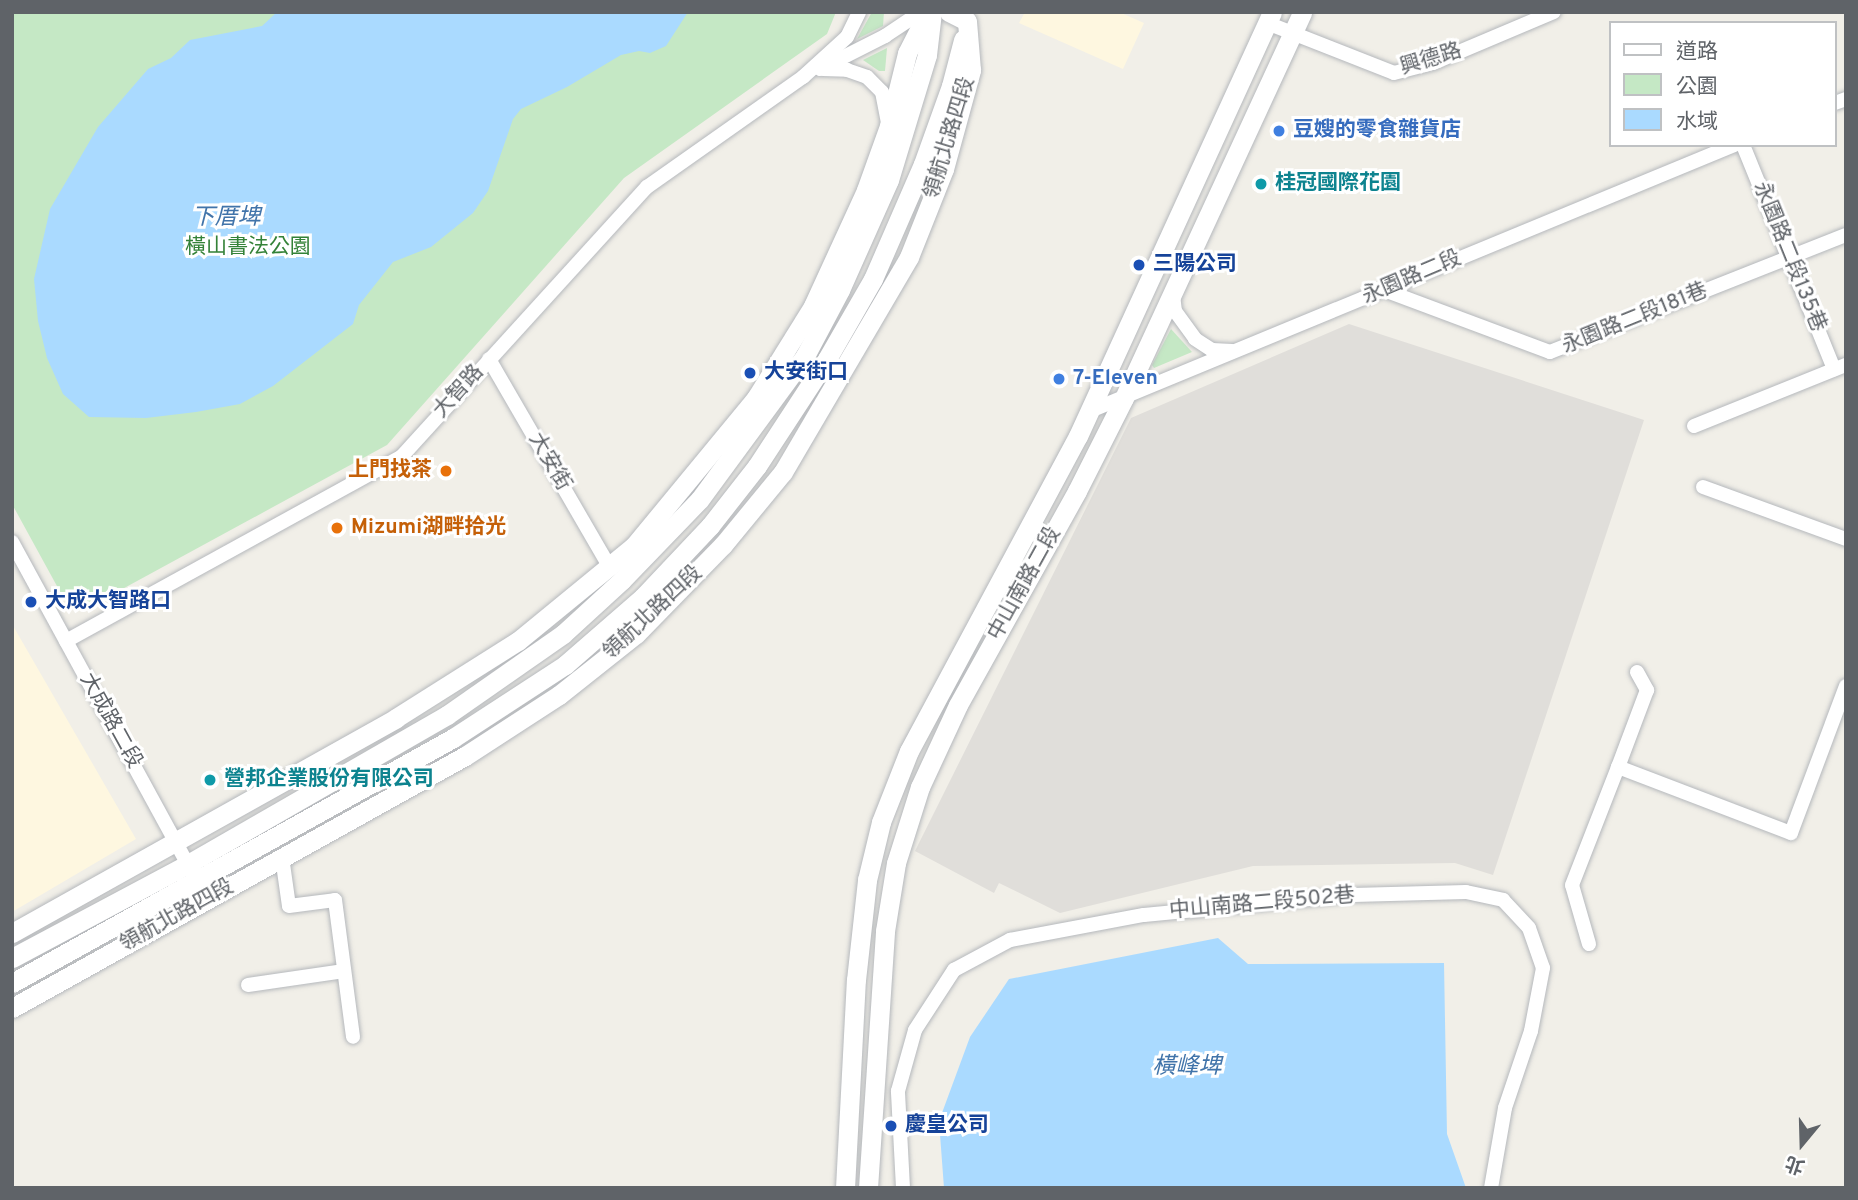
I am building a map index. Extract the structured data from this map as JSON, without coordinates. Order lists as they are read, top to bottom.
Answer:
{
  "streets": {
    "main road": ["領航北路四段", "中山南路二段"],
    "street": [
      "興德路",
      "永園路二段135巷",
      "永園路二段",
      "永園路二段181巷",
      "大智路",
      "大安街",
      "大成路二段",
      "中山南路二段502巷"
    ]
  },
  "crossings": [
    ["興德路", "中山南路二段"],
    ["領航北路四段", "大安街"],
    ["領航北路四段", "大成路二段"],
    ["永園路二段135巷", "永園路二段181巷"],
    ["永園路二段", "永園路二段181巷"],
    ["永園路二段", "中山南路二段"],
    ["大智路", "大安街"],
    ["大智路", "大成路二段"]
  ],
  "water": ["下厝埤", "橫峰埤"],
  "parks": ["橫山書法公園"],
  "places": [
    "豆嫂的零食雜貨店",
    "桂冠國際花園",
    "三陽公司",
    "大安街口",
    "7-Eleven",
    "上門找茶",
    "Mizumi湖畔拾光",
    "大成大智路口",
    "營邦企業股份有限公司",
    "慶皇公司"
  ],
  "legend": ["道路", "公園", "水域"],
  "north": "bottom"
}
